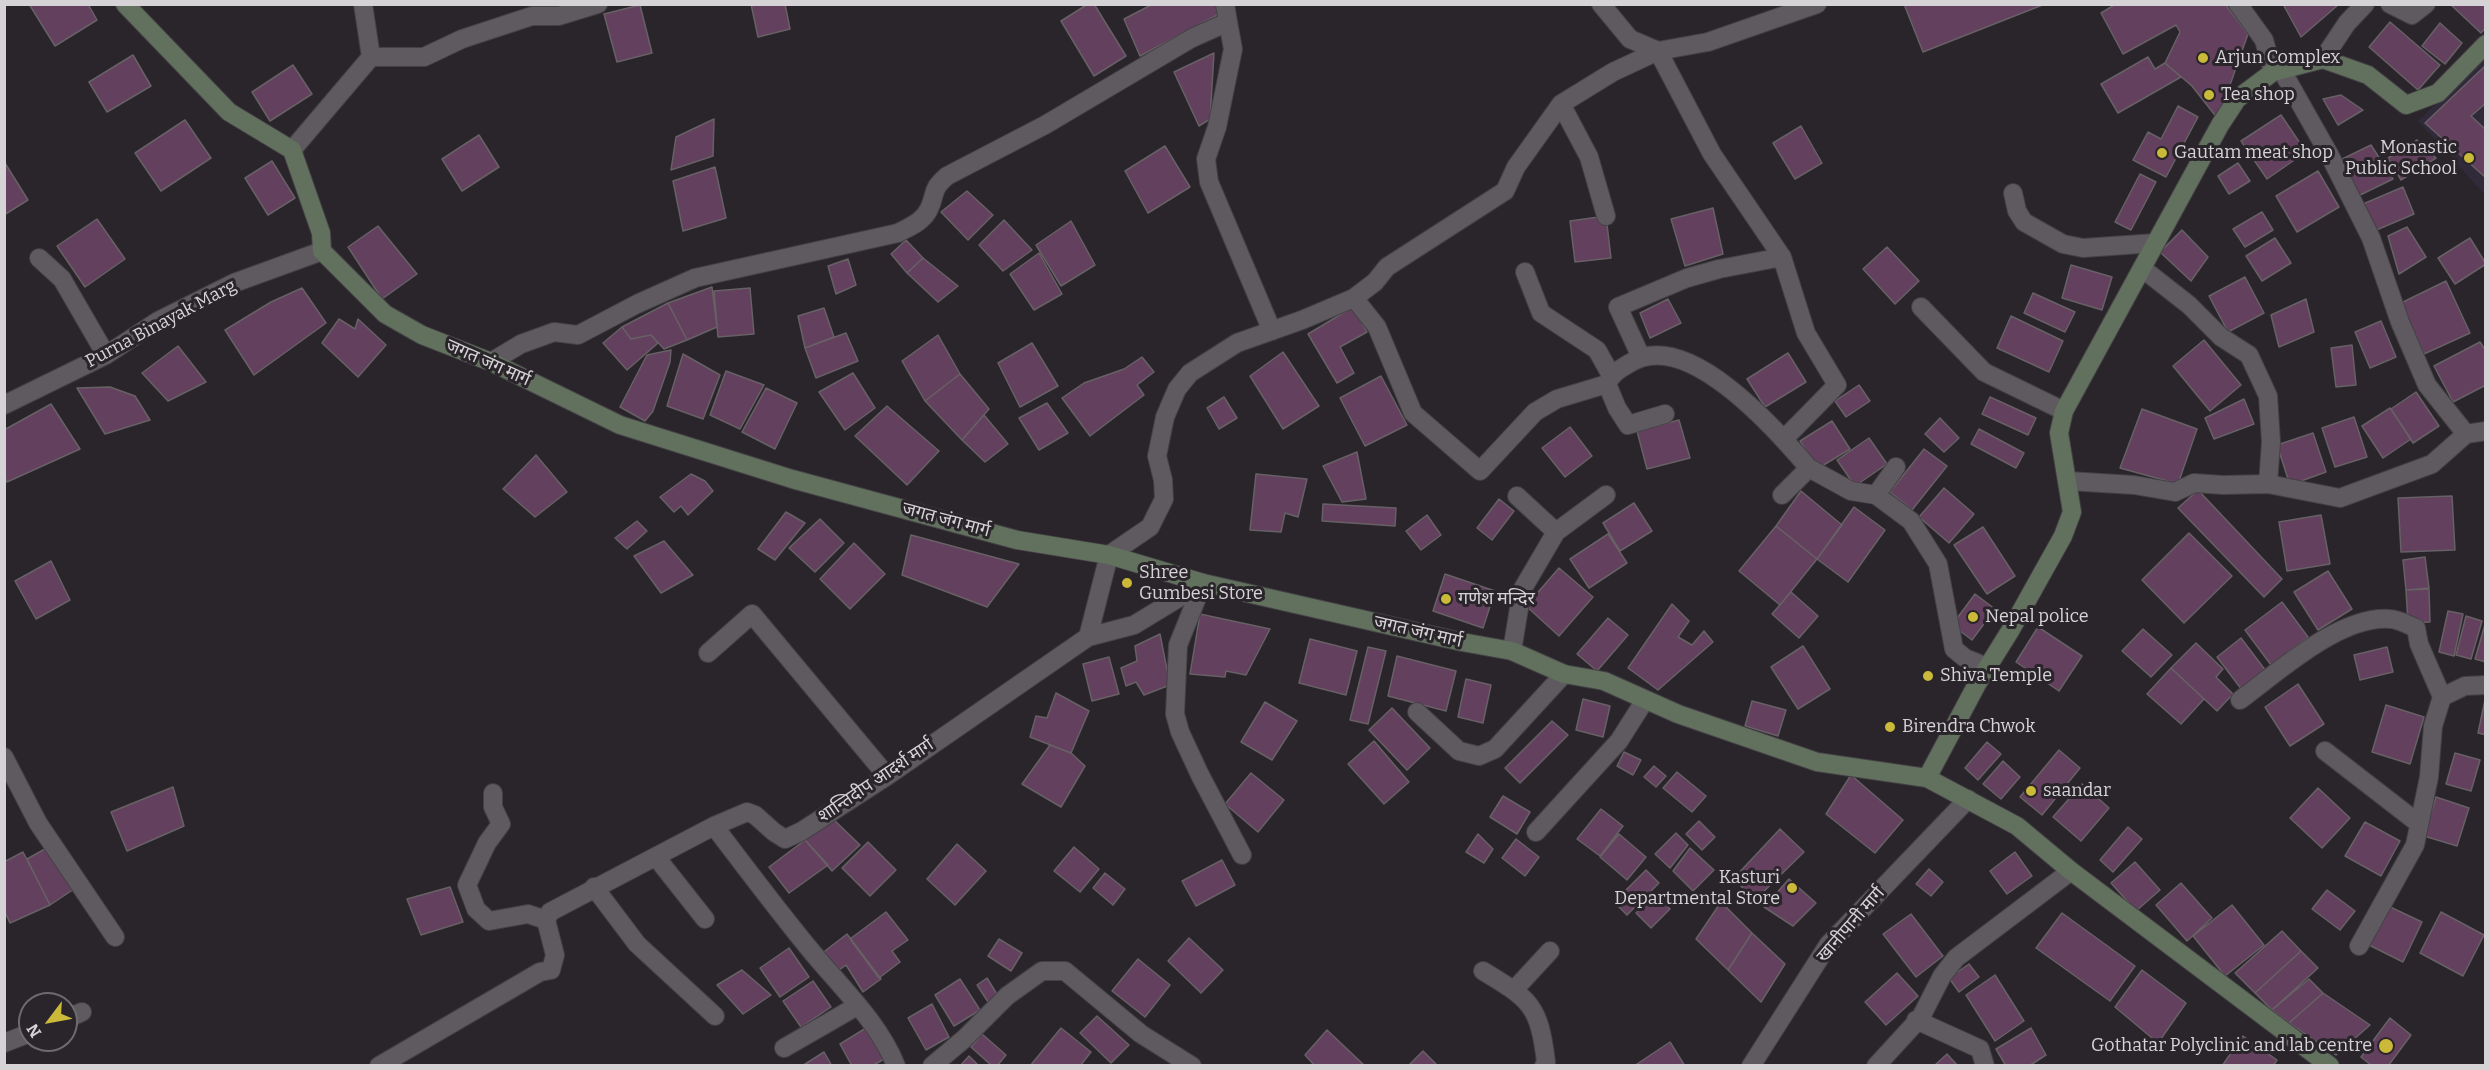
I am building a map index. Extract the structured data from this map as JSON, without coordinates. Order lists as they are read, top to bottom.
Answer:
{
  "streets": {
    "street": [
      "Purna Binayak Marg",
      "जगत जंग मार्ग",
      "शान्तिदीप आदर्श मार्ग",
      "खानीपानी मार्ग"
    ]
  },
  "crossings": [
    ["Purna Binayak Marg", "जगत जंग मार्ग"],
    ["जगत जंग मार्ग", "शान्तिदीप आदर्श मार्ग"],
    ["जगत जंग मार्ग", "खानीपानी मार्ग"]
  ],
  "places": [
    "Arjun Complex",
    "Tea shop",
    "Gautam meat shop",
    "Monastic Public School",
    "Shree Gumbesi Store",
    "गणेश मन्दिर",
    "Nepal police",
    "Shiva Temple",
    "Birendra Chwok",
    "saandar",
    "Kasturi Departmental Store",
    "Gothatar Polyclinic and lab centre"
  ],
  "north": "bottom left"
}
